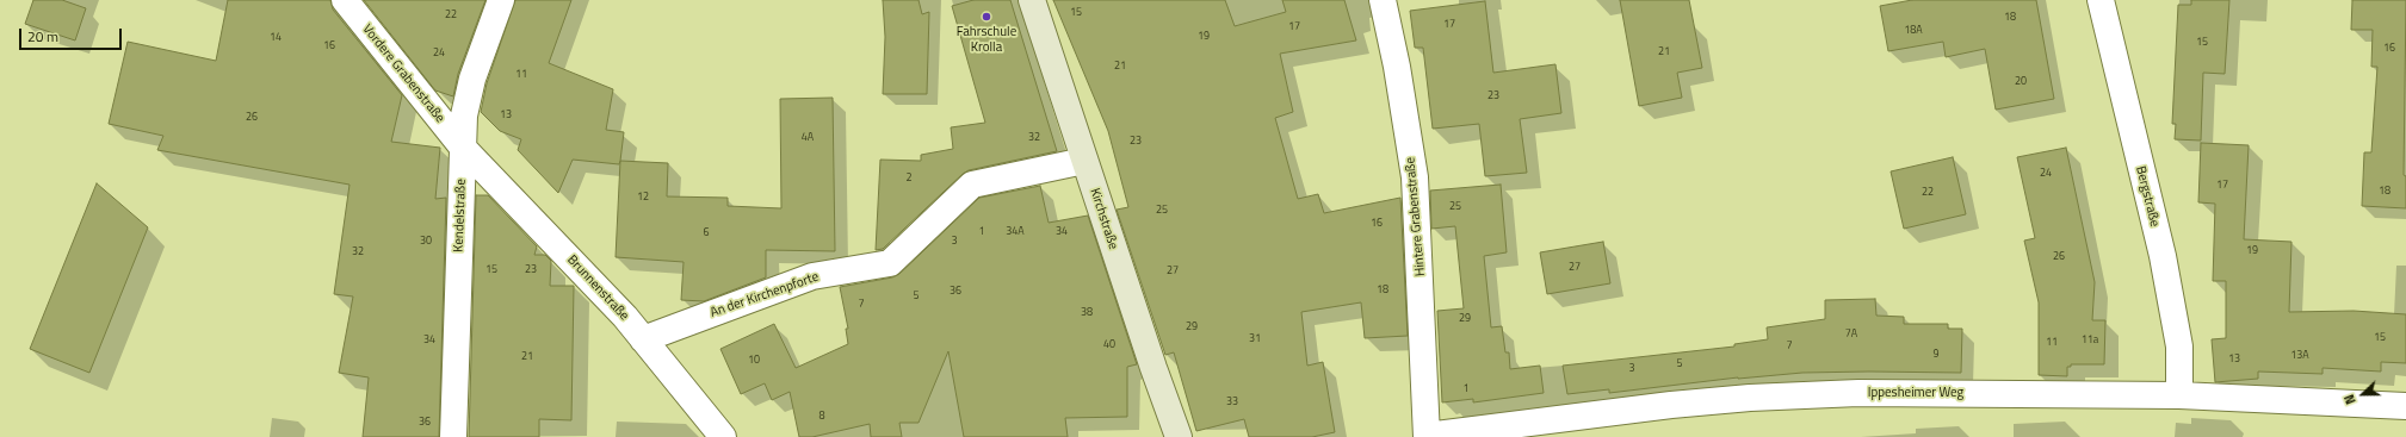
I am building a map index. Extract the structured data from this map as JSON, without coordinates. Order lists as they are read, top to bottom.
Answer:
{
  "streets": {
    "street": [
      "Vordere Grabenstraße",
      "Bergstraße",
      "Kendelstraße",
      "Hintere Grabenstraße",
      "Kirchstraße",
      "Brunnenstraße",
      "An der Kirchenpforte",
      "Ippesheimer Weg"
    ]
  },
  "crossings": [
    ["Vordere Grabenstraße", "Kendelstraße"],
    ["Vordere Grabenstraße", "Brunnenstraße"],
    ["Bergstraße", "Ippesheimer Weg"],
    ["Kendelstraße", "Brunnenstraße"],
    ["Hintere Grabenstraße", "Ippesheimer Weg"],
    ["Kirchstraße", "An der Kirchenpforte"],
    ["Brunnenstraße", "An der Kirchenpforte"]
  ],
  "places": ["Fahrschule Krolla"],
  "house_numbers": [
    "15",
    "22",
    "18",
    "17",
    "17",
    "18A",
    "19",
    "14",
    "15",
    "16",
    "16",
    "21",
    "24",
    "21",
    "11",
    "20",
    "23",
    "13",
    "26",
    "4A",
    "32",
    "23",
    "24",
    "2",
    "17",
    "18",
    "22",
    "12",
    "25",
    "25",
    "16",
    "1",
    "34A",
    "34",
    "6",
    "30",
    "3",
    "19",
    "32",
    "26",
    "27",
    "15",
    "23",
    "27",
    "18",
    "36",
    "5",
    "7",
    "38",
    "29",
    "29",
    "7A",
    "15",
    "31",
    "34",
    "11a",
    "11",
    "40",
    "7",
    "9",
    "13A",
    "21",
    "13",
    "10",
    "5",
    "3",
    "1",
    "33",
    "8",
    "36"
  ],
  "scale_bar": "20 m",
  "north": "left"
}
